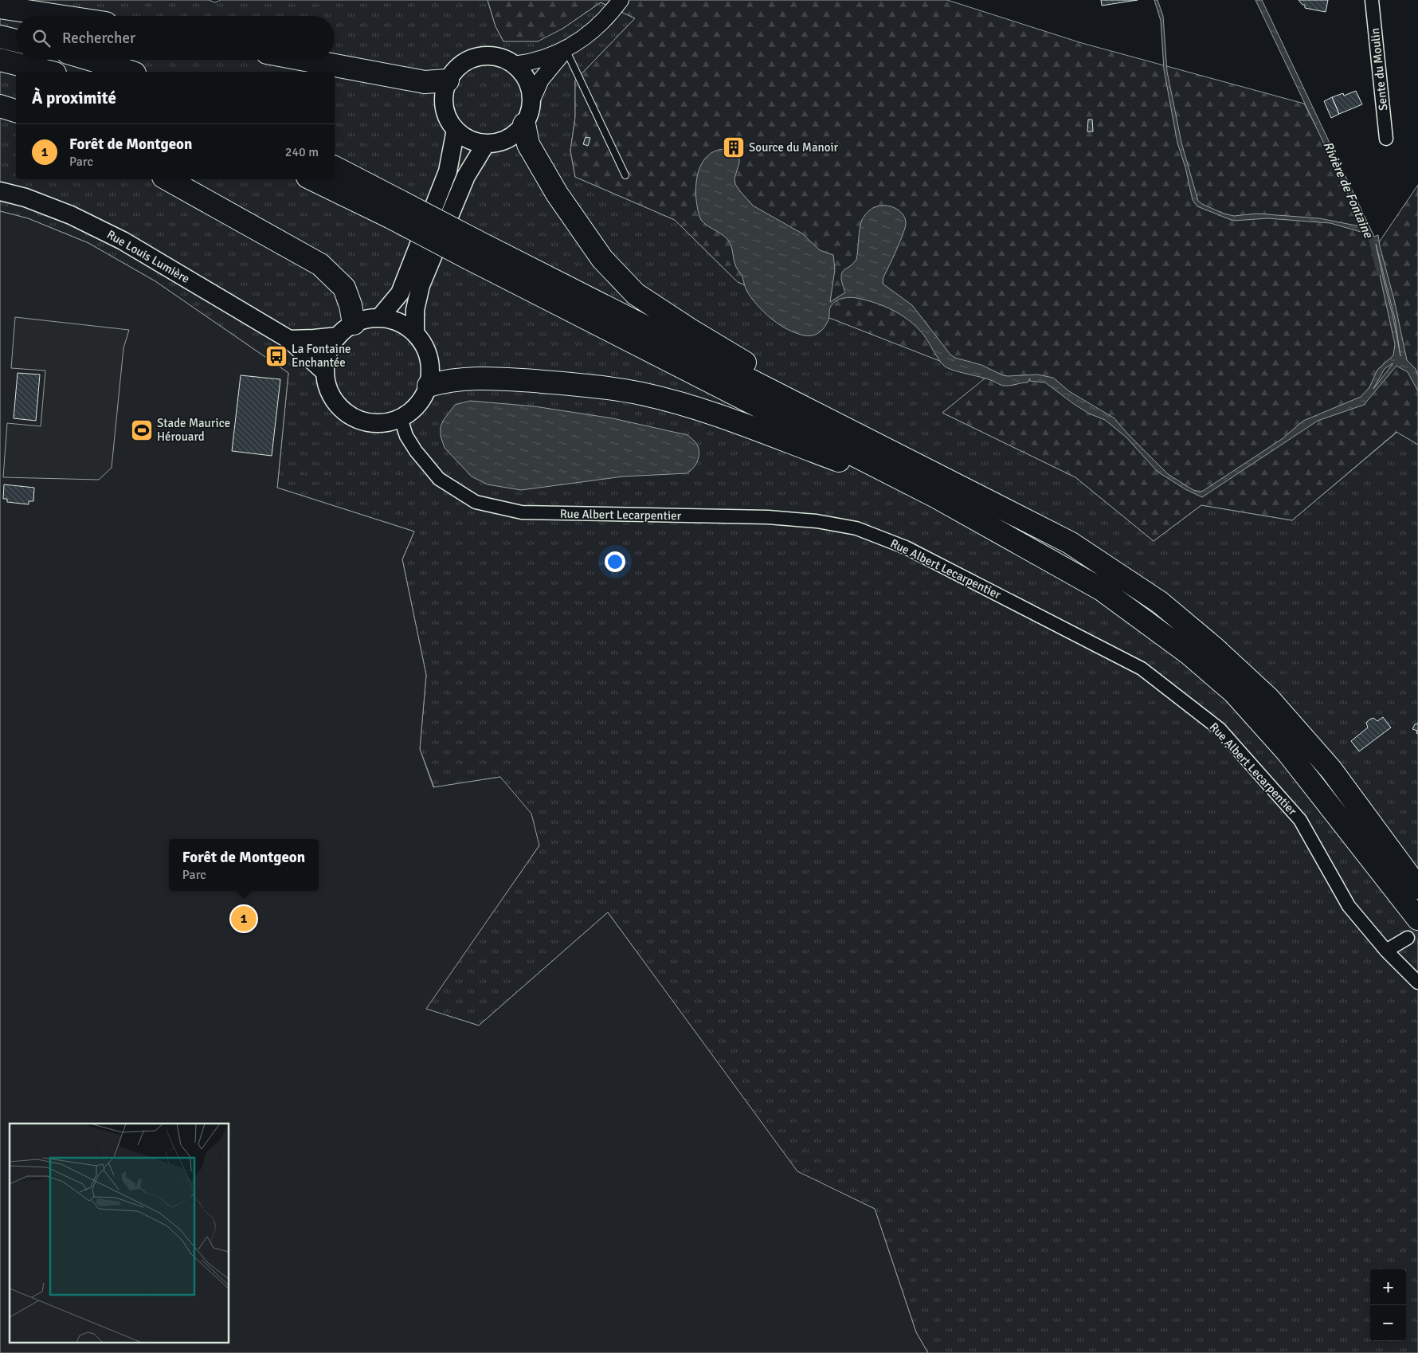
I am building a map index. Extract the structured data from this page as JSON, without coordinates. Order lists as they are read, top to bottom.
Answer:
{
  "streets": {
    "main road": ["Rue Louis Lumière"],
    "street": ["Sente du Moulin", "Rue Albert Lecarpentier"]
  },
  "crossings": [
    ["Rue Louis Lumière", "Rue Albert Lecarpentier"]
  ],
  "water": ["Rivière de Fontaine"],
  "places": {
    "building": ["Source du Manoir"],
    "bus stop": ["La Fontaine Enchantée"],
    "sports": ["Stade Maurice Hérouard"]
  },
  "page": {
    "search": "Rechercher",
    "heading": "À proximité",
    "list": [
      {
        "mark": "1",
        "name": "Forêt de Montgeon",
        "note": "Parc",
        "value": "240 m"
      }
    ],
    "popup": ["Forêt de Montgeon", "Parc"],
    "pins": "1",
    "map_buttons": ["+", "−"]
  }
}
